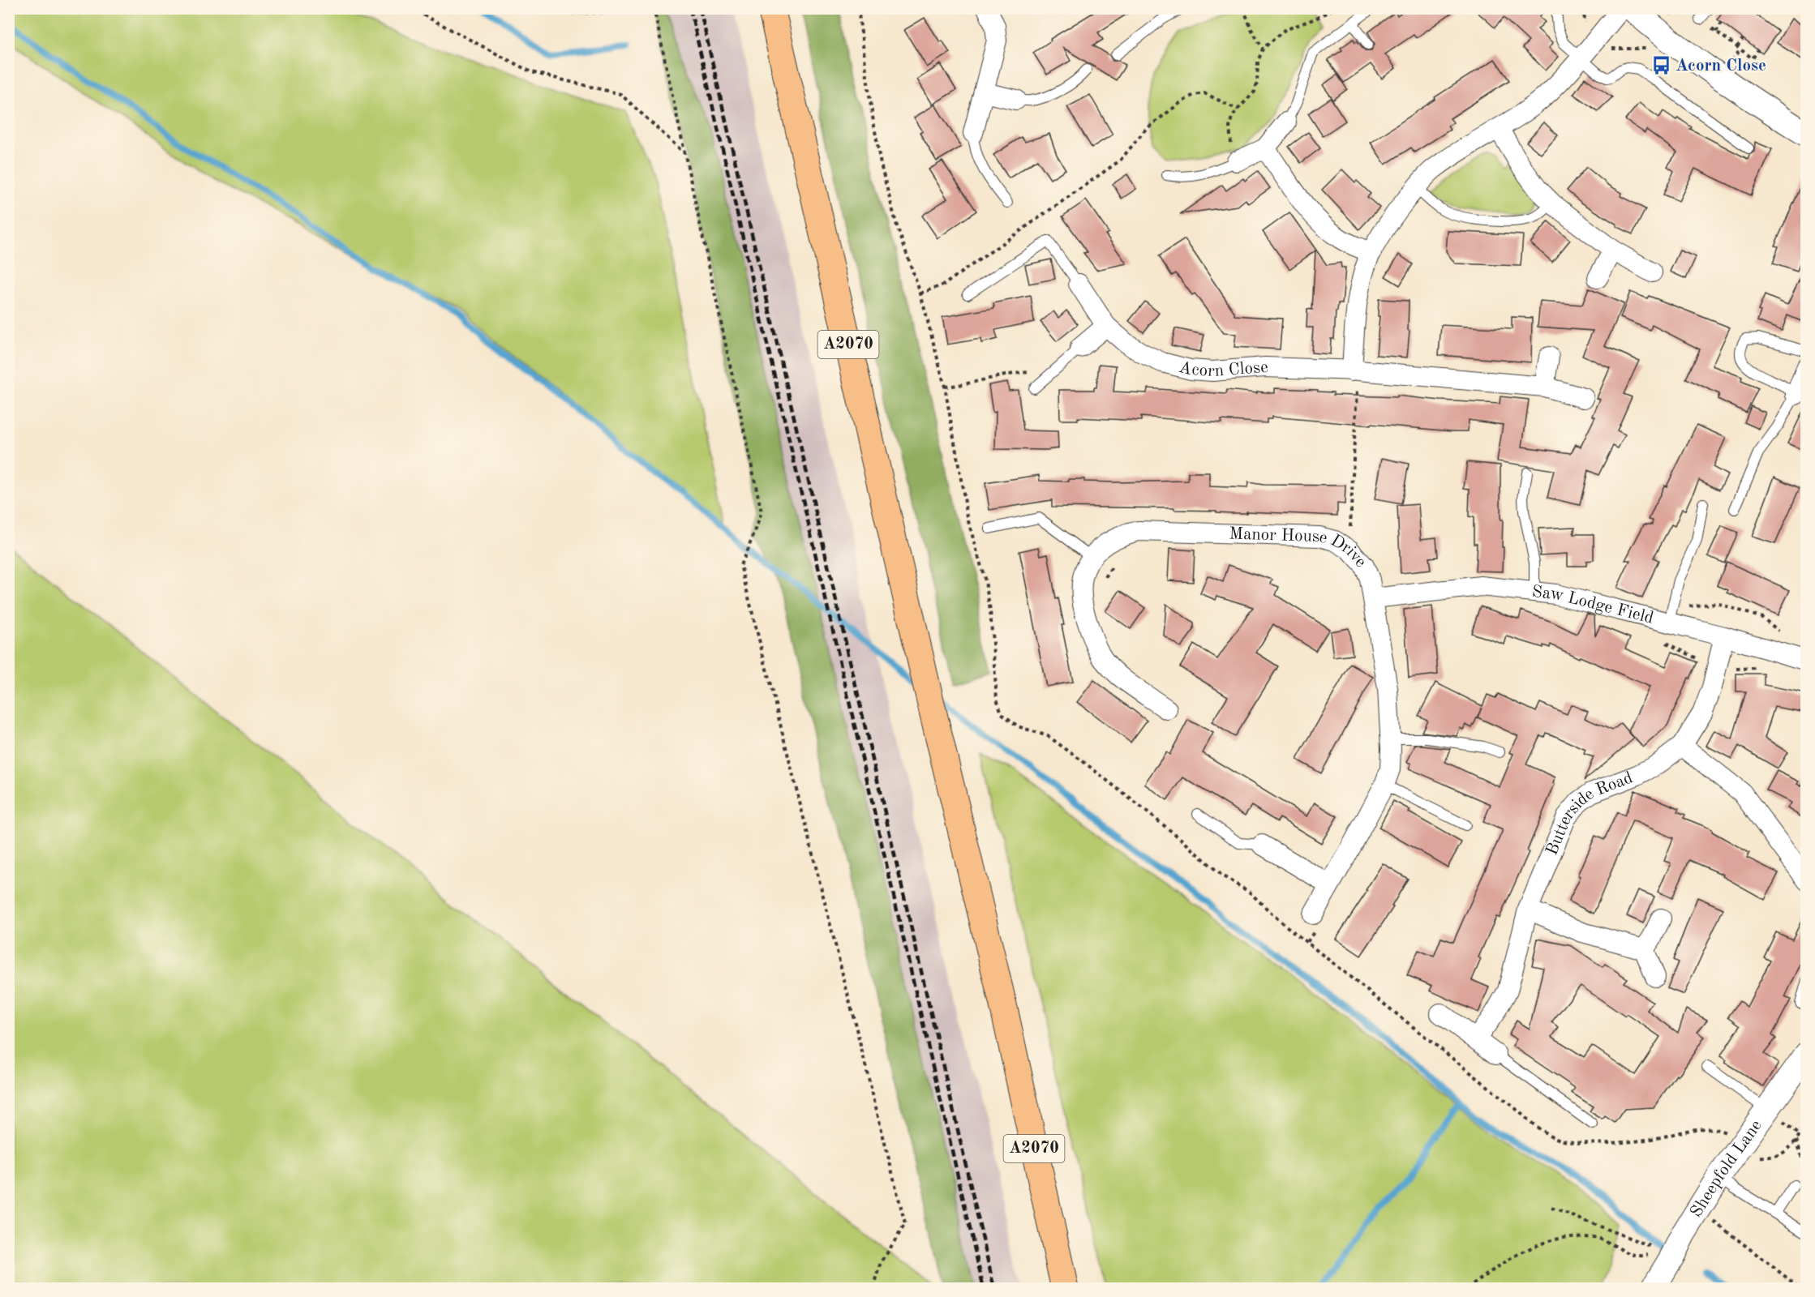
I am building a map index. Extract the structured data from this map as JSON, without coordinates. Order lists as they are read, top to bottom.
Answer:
{
  "streets": {
    "highway": ["A2070"],
    "street": [
      "Acorn Close",
      "Manor House Drive",
      "Saw Lodge Field",
      "Butterside Road",
      "Sheepfold Lane"
    ]
  },
  "crossings": [
    ["Manor House Drive", "Saw Lodge Field"],
    ["Saw Lodge Field", "Butterside Road"]
  ],
  "places": {
    "bus stop": ["Acorn Close"]
  }
}
